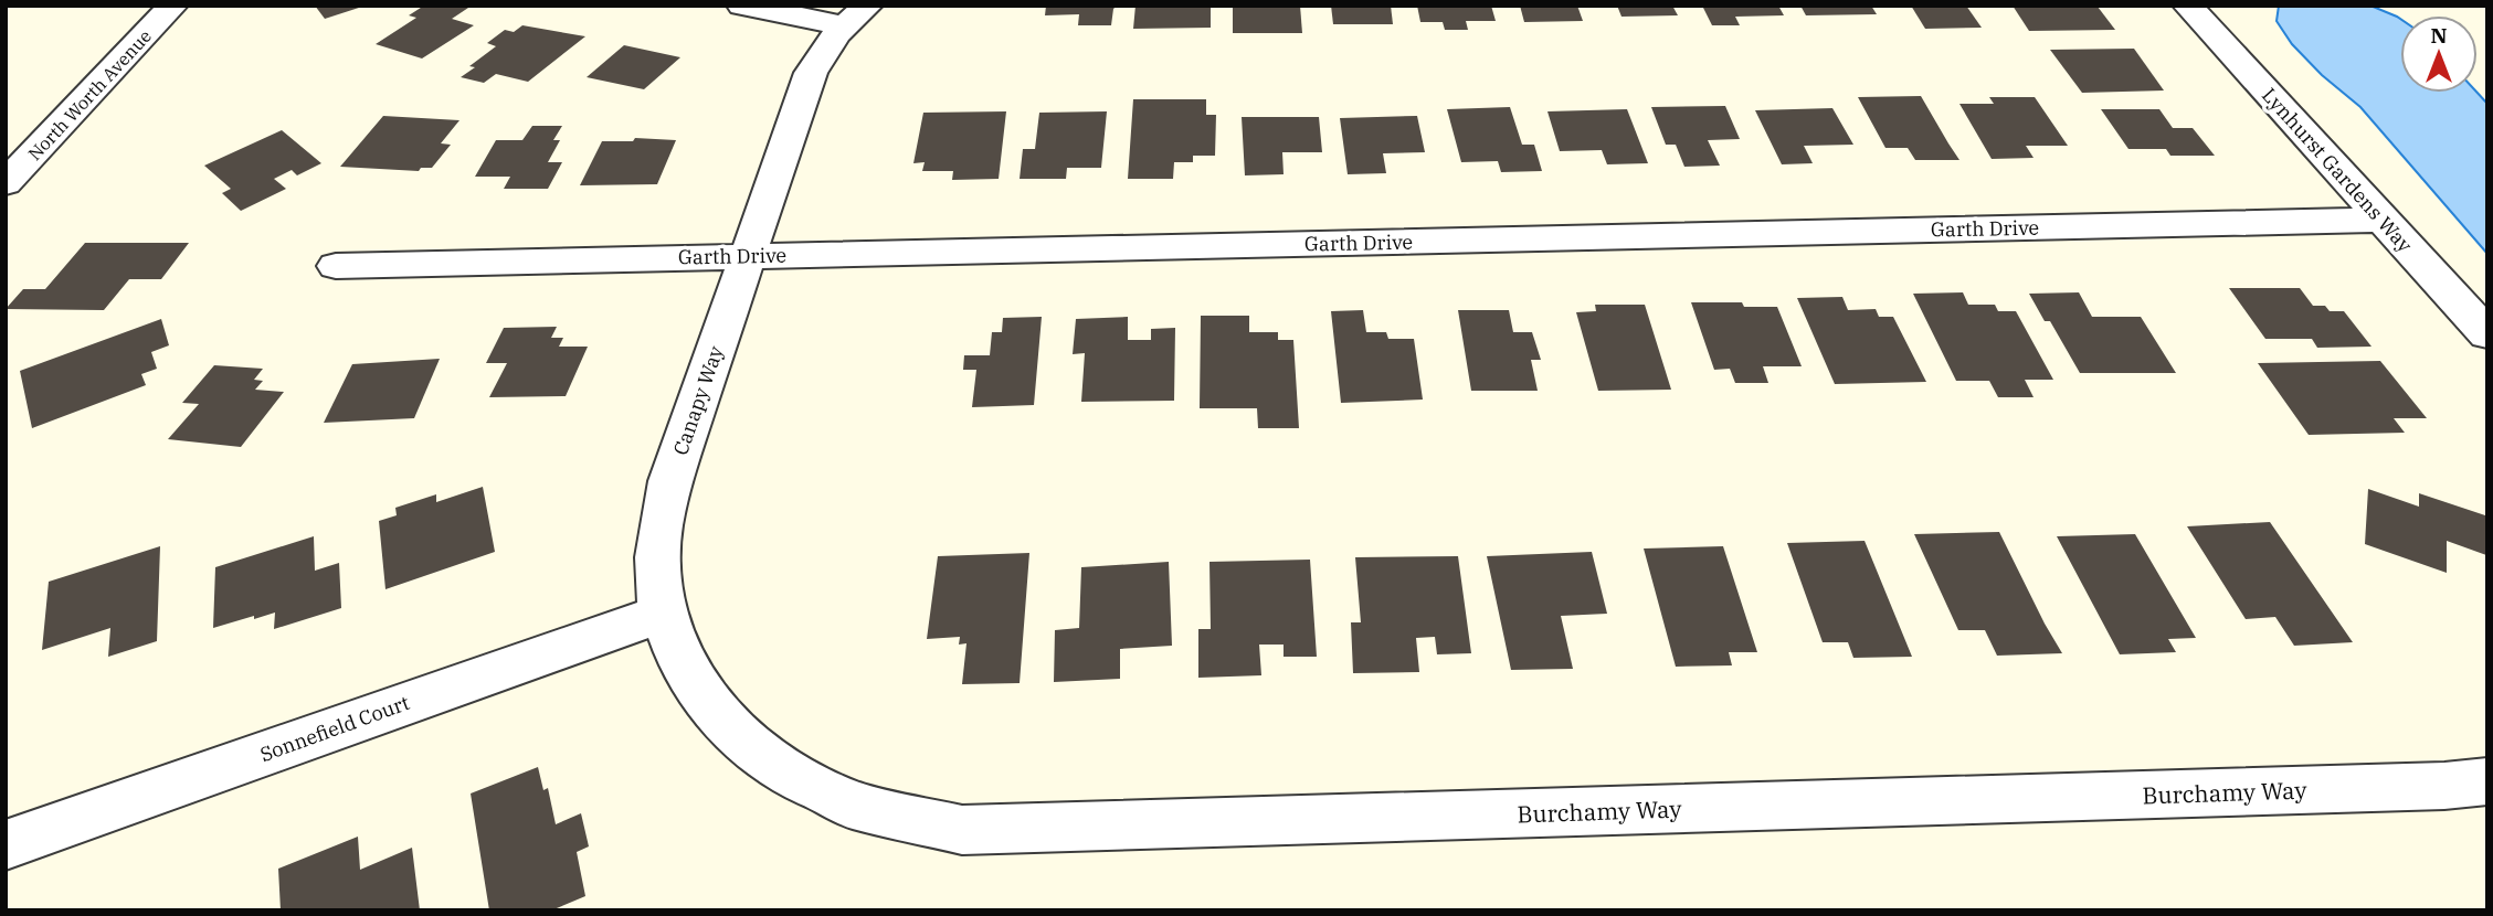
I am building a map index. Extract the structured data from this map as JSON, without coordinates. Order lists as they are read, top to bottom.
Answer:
{
  "streets": {
    "street": [
      "North Worth Avenue",
      "Lynhurst Gardens Way",
      "Garth Drive",
      "Canapy Way",
      "Sonnefield Court",
      "Burchamy Way"
    ]
  },
  "crossings": [
    ["Lynhurst Gardens Way", "Garth Drive"],
    ["Garth Drive", "Canapy Way"],
    ["Canapy Way", "Sonnefield Court"],
    ["Canapy Way", "Burchamy Way"]
  ],
  "north": "top"
}
